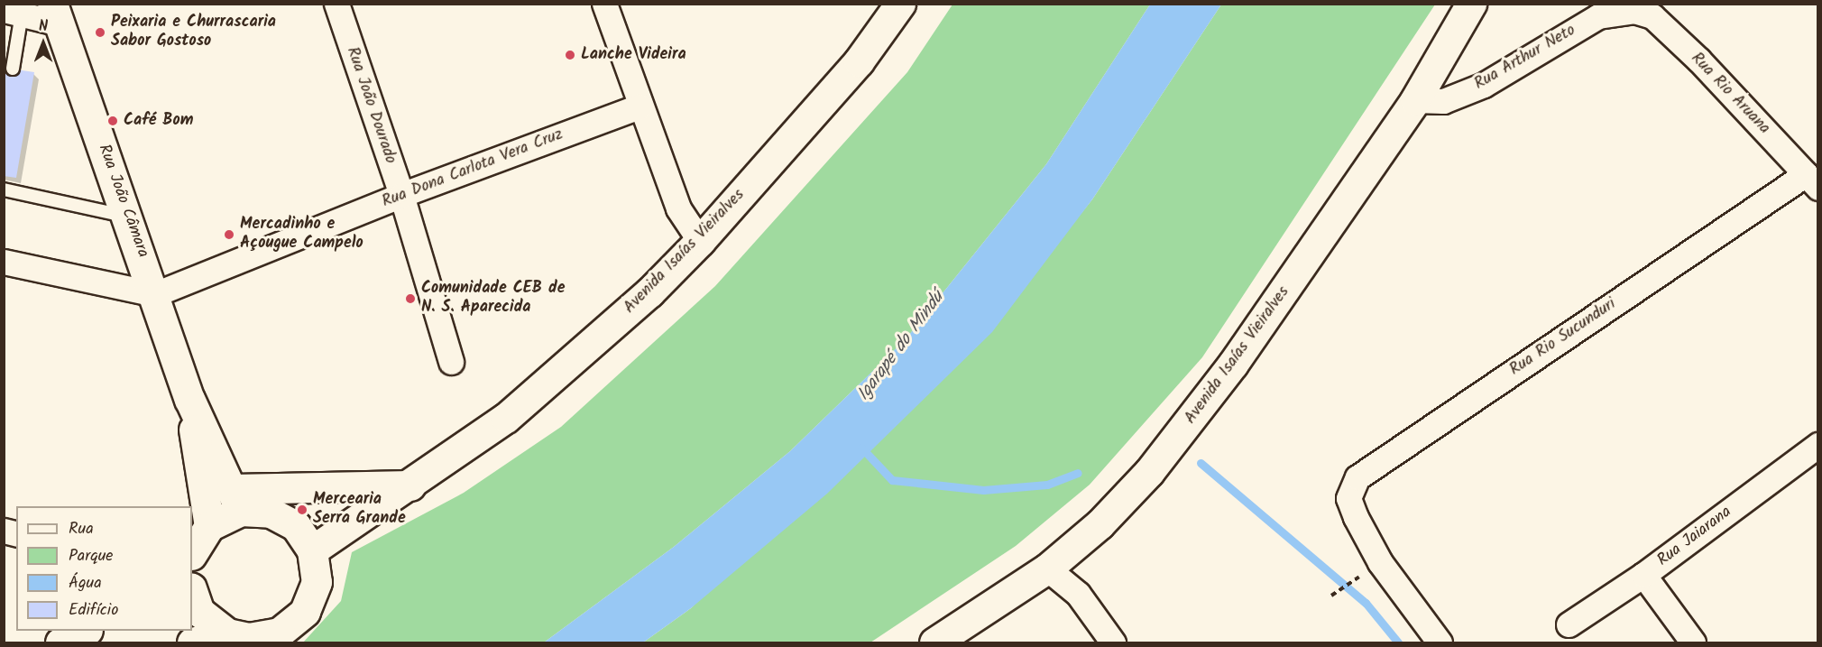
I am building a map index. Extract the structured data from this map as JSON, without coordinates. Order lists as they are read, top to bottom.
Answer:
{
  "streets": {
    "main road": ["Rua João Câmara", "Avenida Isaías Vieiralves"],
    "street": [
      "Rua Arthur Neto",
      "Rua Rio Aruana",
      "Rua João Dourado",
      "Rua Dona Carlota Vera Cruz",
      "Rua Rio Sucunduri",
      "Rua Jaiarana"
    ]
  },
  "crossings": [
    ["Rua Arthur Neto", "Rua Rio Aruana"],
    ["Rua Arthur Neto", "Avenida Isaías Vieiralves"],
    ["Rua Rio Aruana", "Rua Rio Sucunduri"],
    ["Rua João Dourado", "Rua Dona Carlota Vera Cruz"],
    ["Rua Dona Carlota Vera Cruz", "Rua João Câmara"]
  ],
  "water": ["Igarapé do Mindú"],
  "places": [
    "Peixaria e Churrascaria Sabor Gostoso",
    "Lanche Videira",
    "Café Bom",
    "Mercadinho e Açougue Campelo",
    "Comunidade CEB de N. S. Aparecida",
    "Mercearia Serra Grande"
  ],
  "legend": [
    "Rua",
    "Parque",
    "Água",
    "Edifício"
  ],
  "north": "top"
}
